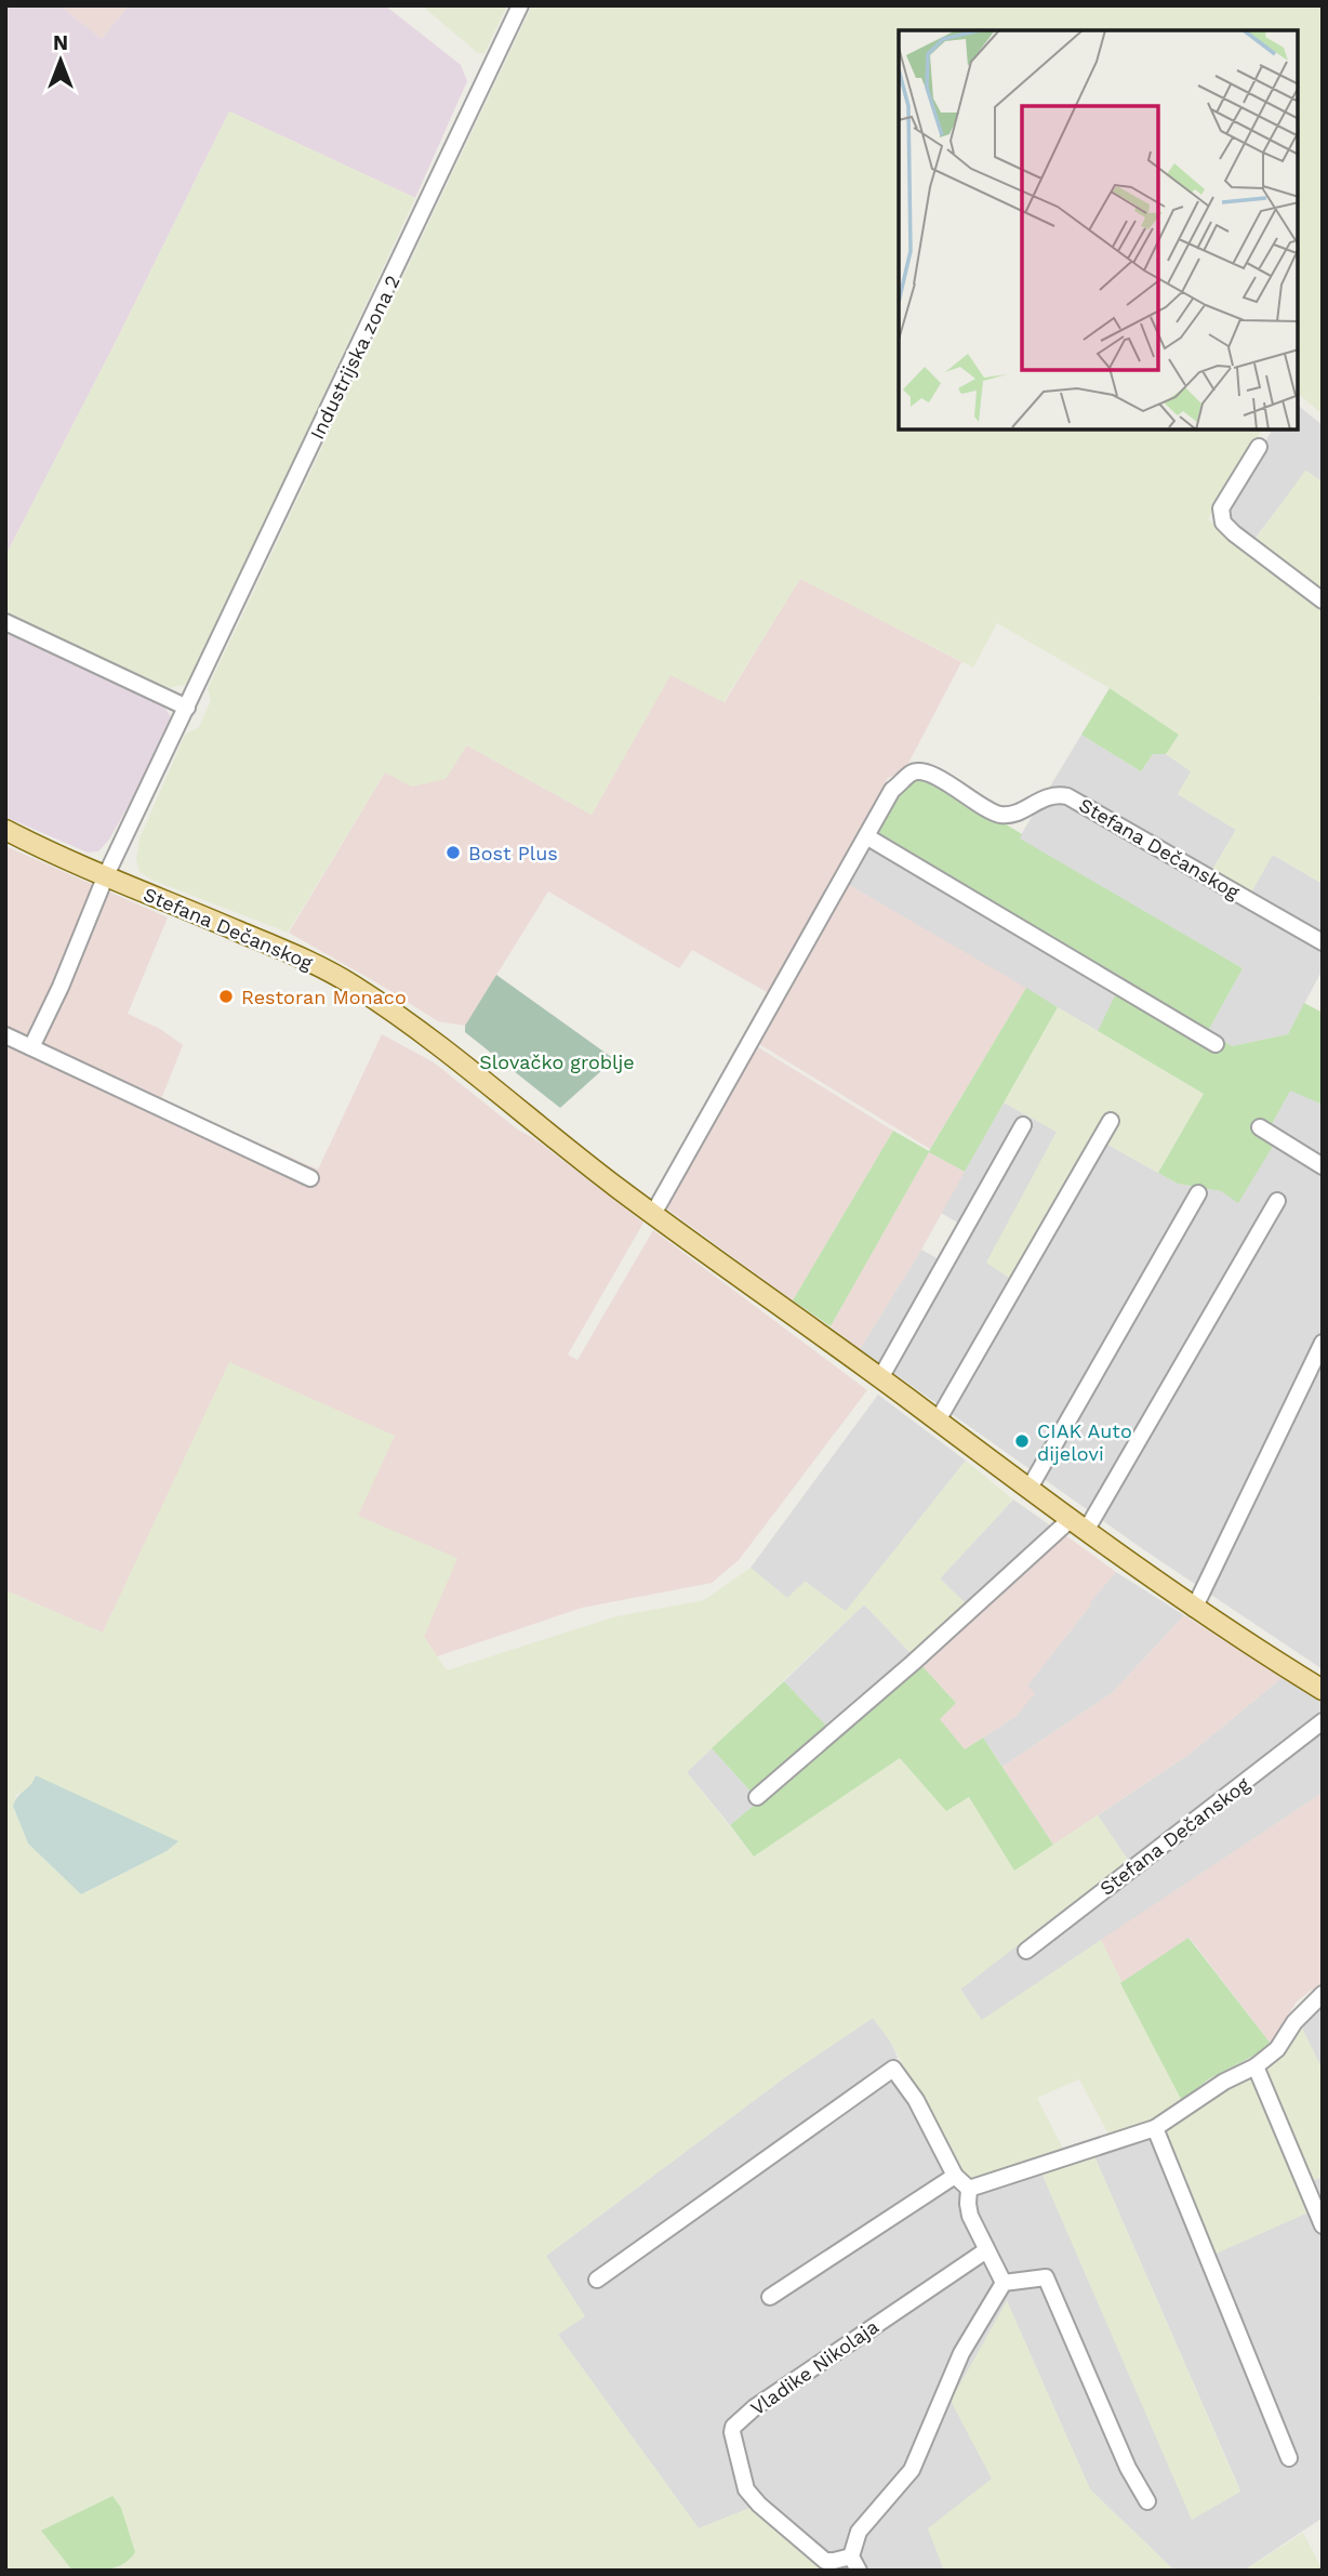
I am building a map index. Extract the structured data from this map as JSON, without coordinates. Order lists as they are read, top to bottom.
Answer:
{
  "streets": {
    "main road": ["Stefana Dečanskog"],
    "street": ["Industrijska zona 2", "Vladike Nikolaja"]
  },
  "crossings": [
    ["Industrijska zona 2", "Stefana Dečanskog"]
  ],
  "parks": ["Slovačko groblje"],
  "places": ["Bost Plus", "Restoran Monaco", "CIAK Auto dijelovi"],
  "north": "top"
}
